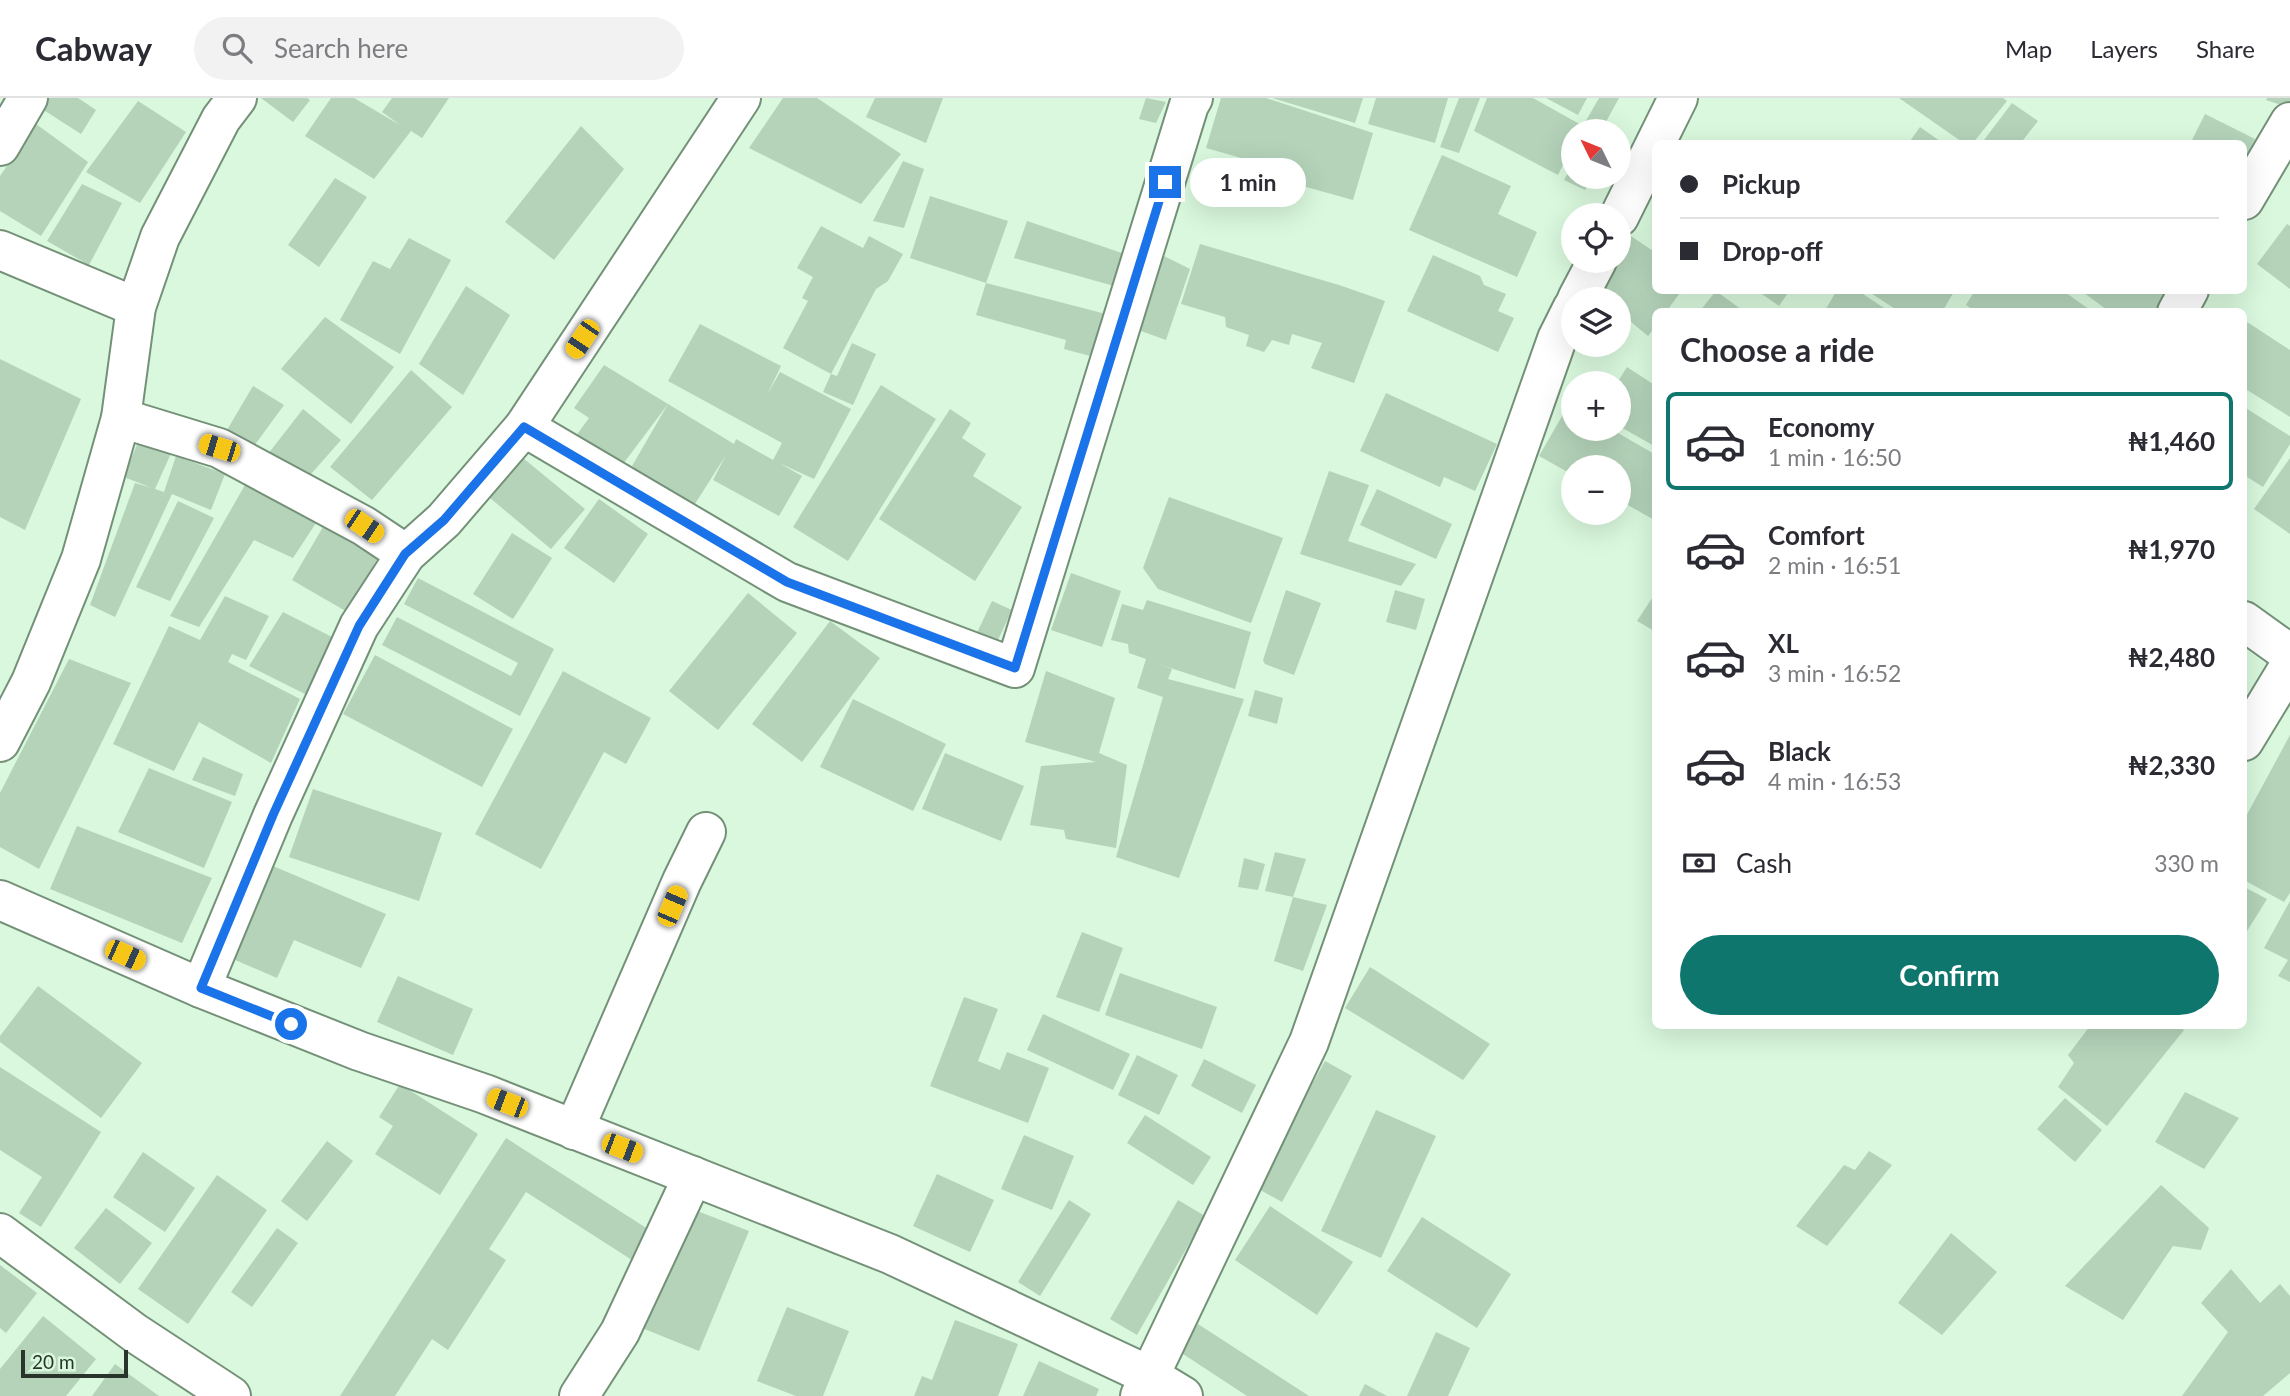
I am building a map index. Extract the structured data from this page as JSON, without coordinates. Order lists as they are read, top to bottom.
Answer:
{
  "scale_bar": "20 m",
  "north": "top left",
  "page": {
    "header": "Cabway",
    "search": "Search here",
    "nav": ["Map", "Layers", "Share"],
    "map_buttons": ["+", "−"],
    "banner": ["Pickup", "Drop-off"],
    "bubble": "1 min",
    "heading": "Choose a ride",
    "list": [
      {
        "name": "Economy",
        "note": "1 min · 16:50",
        "value": "₦1,460"
      },
      {
        "name": "Comfort",
        "note": "2 min · 16:51",
        "value": "₦1,970"
      },
      {
        "name": "XL",
        "note": "3 min · 16:52",
        "value": "₦2,480"
      },
      {
        "name": "Black",
        "note": "4 min · 16:53",
        "value": "₦2,330"
      }
    ],
    "pay": ["Cash", "330 m"],
    "buttons": "Confirm",
    "scale": "20 m"
  }
}
